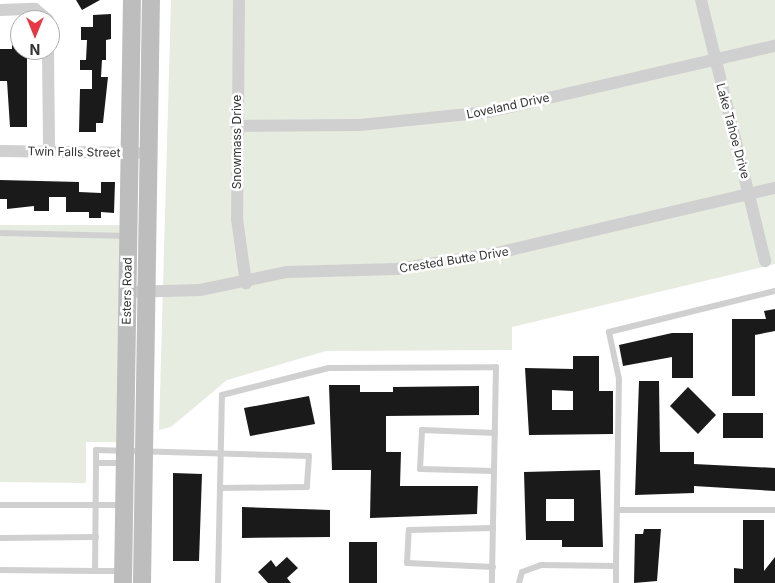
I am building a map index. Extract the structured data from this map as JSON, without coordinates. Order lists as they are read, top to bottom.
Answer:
{
  "streets": {
    "main road": ["Esters Road"],
    "street": [
      "Loveland Drive",
      "Lake Tahoe Drive",
      "Snowmass Drive",
      "Twin Falls Street",
      "Crested Butte Drive"
    ]
  },
  "crossings": [
    ["Loveland Drive", "Lake Tahoe Drive"],
    ["Loveland Drive", "Snowmass Drive"],
    ["Lake Tahoe Drive", "Crested Butte Drive"],
    ["Snowmass Drive", "Crested Butte Drive"],
    ["Twin Falls Street", "Esters Road"],
    ["Crested Butte Drive", "Esters Road"]
  ],
  "north": "bottom"
}
